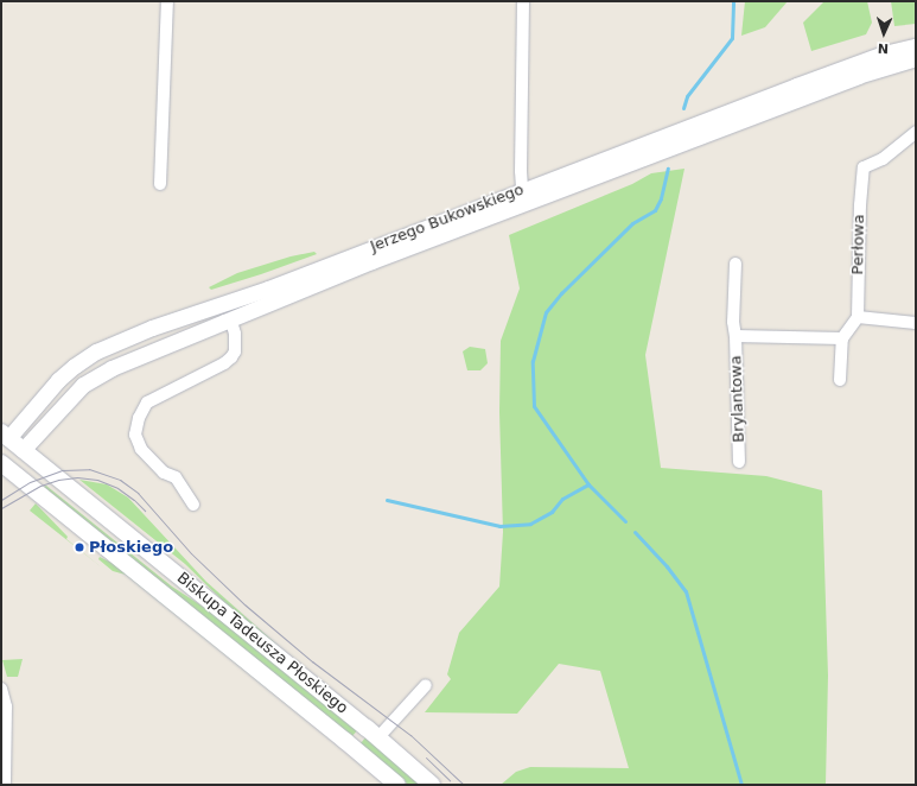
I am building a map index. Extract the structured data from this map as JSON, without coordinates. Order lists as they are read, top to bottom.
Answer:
{
  "streets": {
    "main road": ["Biskupa Tadeusza Płoskiego"],
    "street": ["Jerzego Bukowskiego", "Perłowa", "Brylantowa"]
  },
  "crossings": [
    ["Jerzego Bukowskiego", "Biskupa Tadeusza Płoskiego"]
  ],
  "places": ["Płoskiego"],
  "north": "bottom"
}
